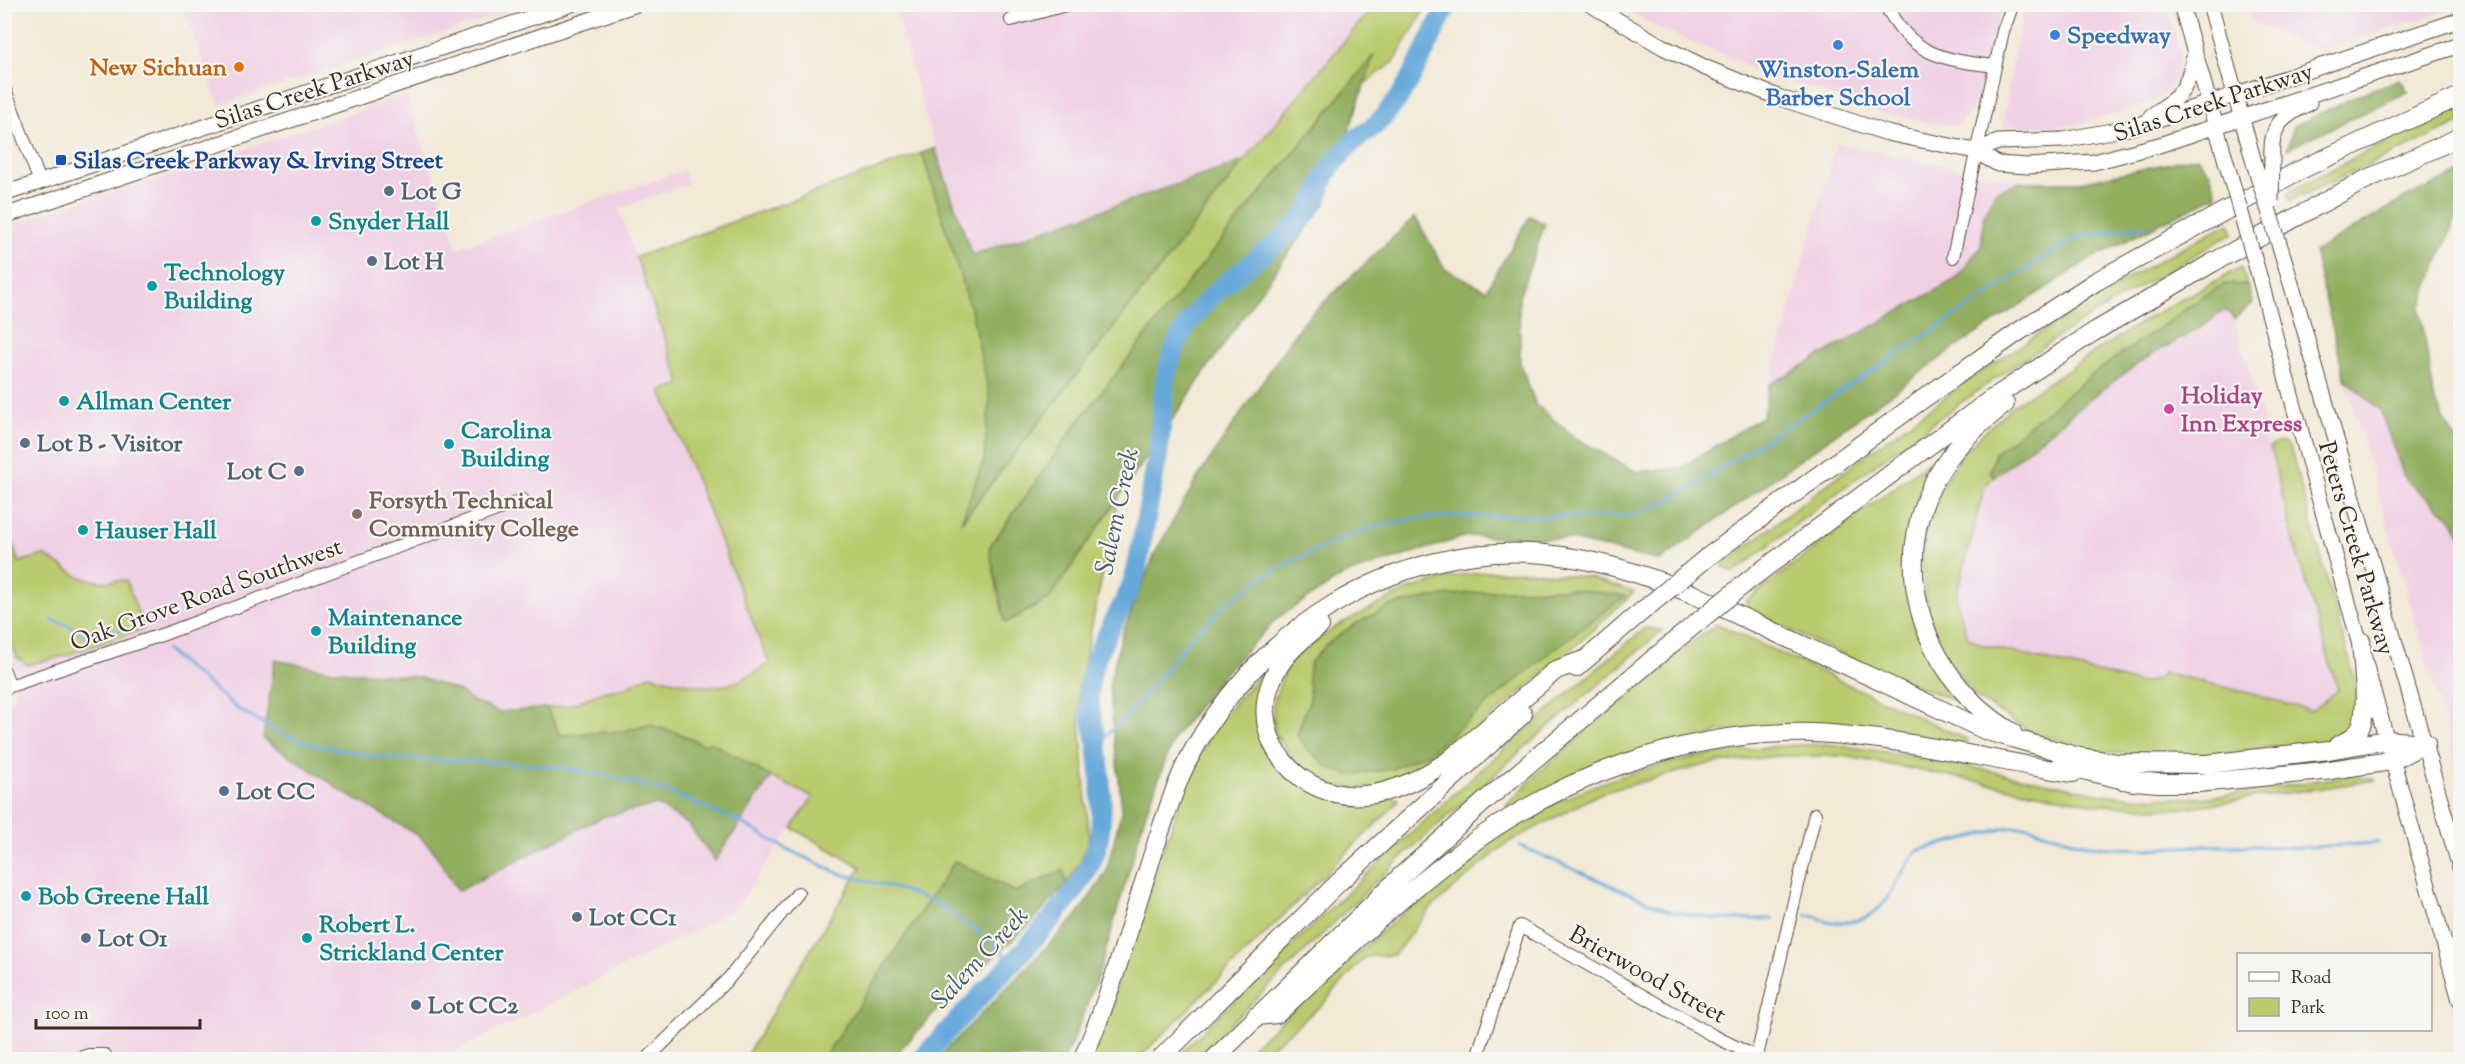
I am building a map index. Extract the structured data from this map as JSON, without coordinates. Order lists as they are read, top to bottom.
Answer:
{
  "streets": {
    "main road": ["Silas Creek Parkway", "Peters Creek Parkway"],
    "street": ["Oak Grove Road Southwest", "Brierwood Street"]
  },
  "crossings": [
    ["Silas Creek Parkway", "Peters Creek Parkway"]
  ],
  "water": ["Salem Creek"],
  "places": {
    "other": [
      "Speedway",
      "Winston-Salem Barber School",
      "New Sichuan",
      "Lot G",
      "Snyder Hall",
      "Lot H",
      "Technology Building",
      "Allman Center",
      "Holiday Inn Express",
      "Lot B - Visitor",
      "Carolina Building",
      "Lot C",
      "Forsyth Technical Community College",
      "Hauser Hall",
      "Maintenance Building",
      "Lot CC",
      "Bob Greene Hall",
      "Lot CC1",
      "Lot O1",
      "Robert L. Strickland Center",
      "Lot CC2"
    ],
    "transit": ["Silas Creek Parkway & Irving Street"]
  },
  "legend": ["Road", "Park"],
  "scale_bar": "100 m"
}
